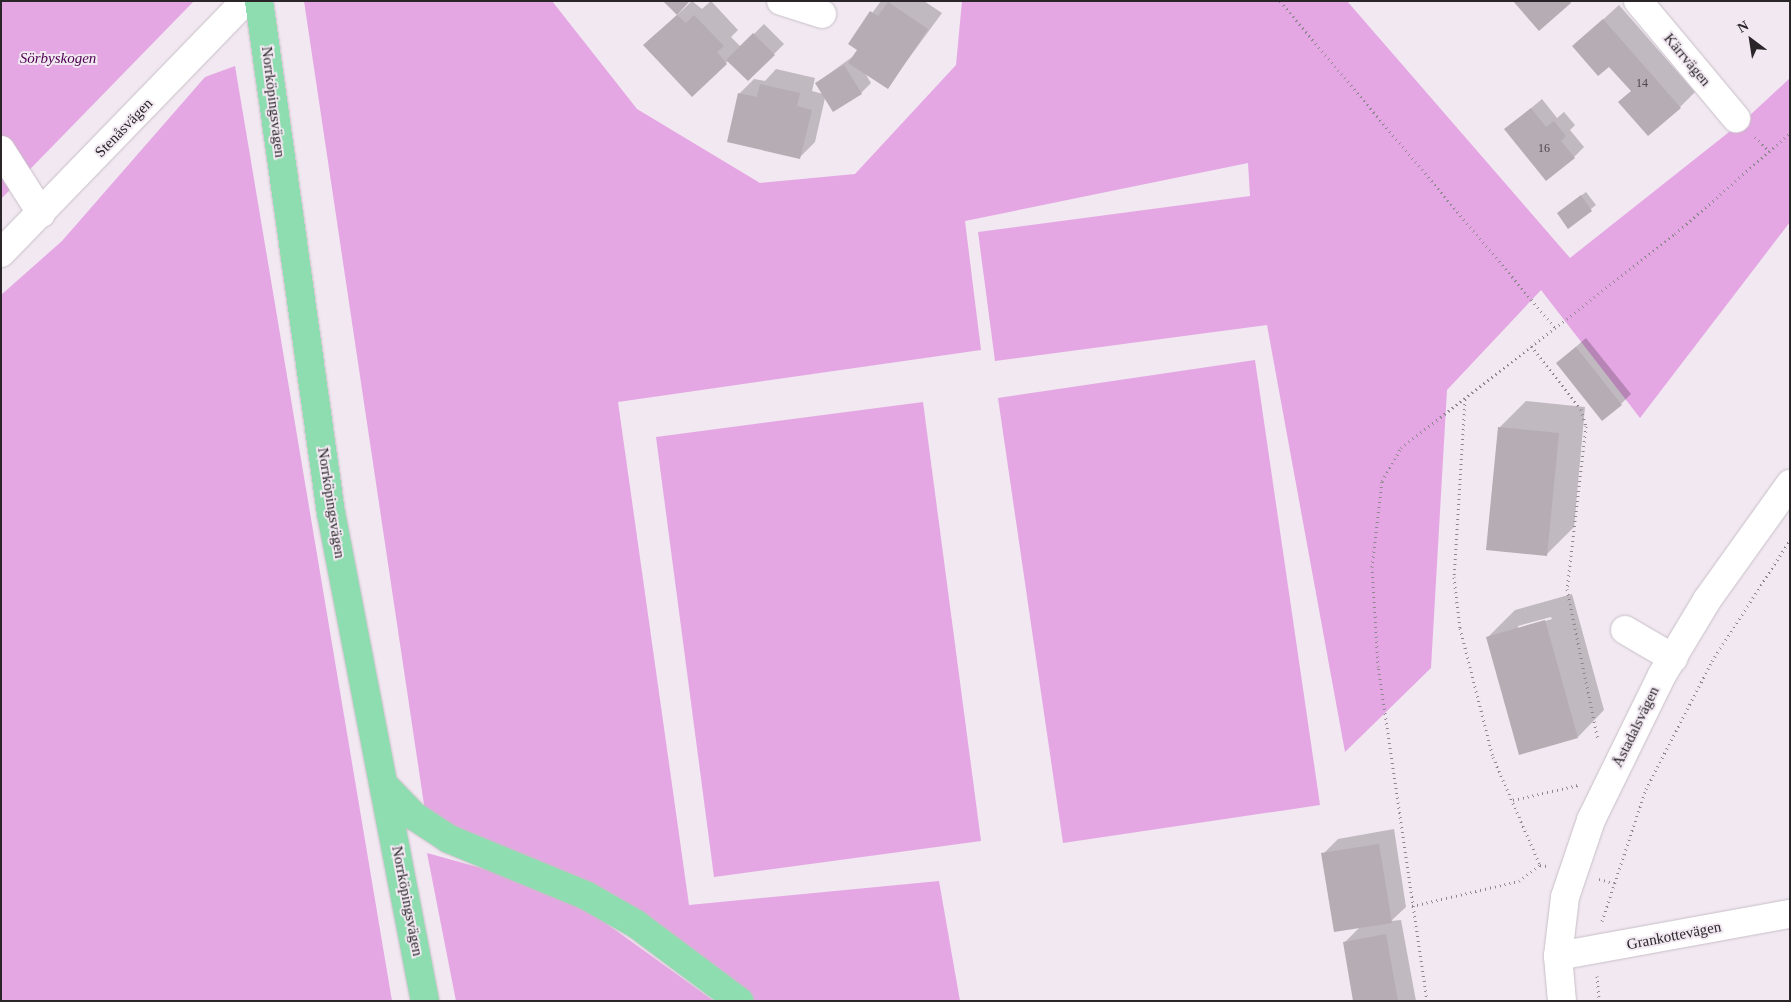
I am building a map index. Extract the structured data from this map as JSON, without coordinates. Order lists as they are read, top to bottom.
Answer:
{
  "streets": {
    "main road": ["Norrköpingsvägen"],
    "street": [
      "Kärrvägen",
      "Stenåsvägen",
      "Åstadalsvägen",
      "Grankottevägen"
    ]
  },
  "crossings": [
    ["Åstadalsvägen", "Grankottevägen"]
  ],
  "parks": ["Sörbyskogen"],
  "house_numbers": ["14", "16"],
  "north": "top left"
}
